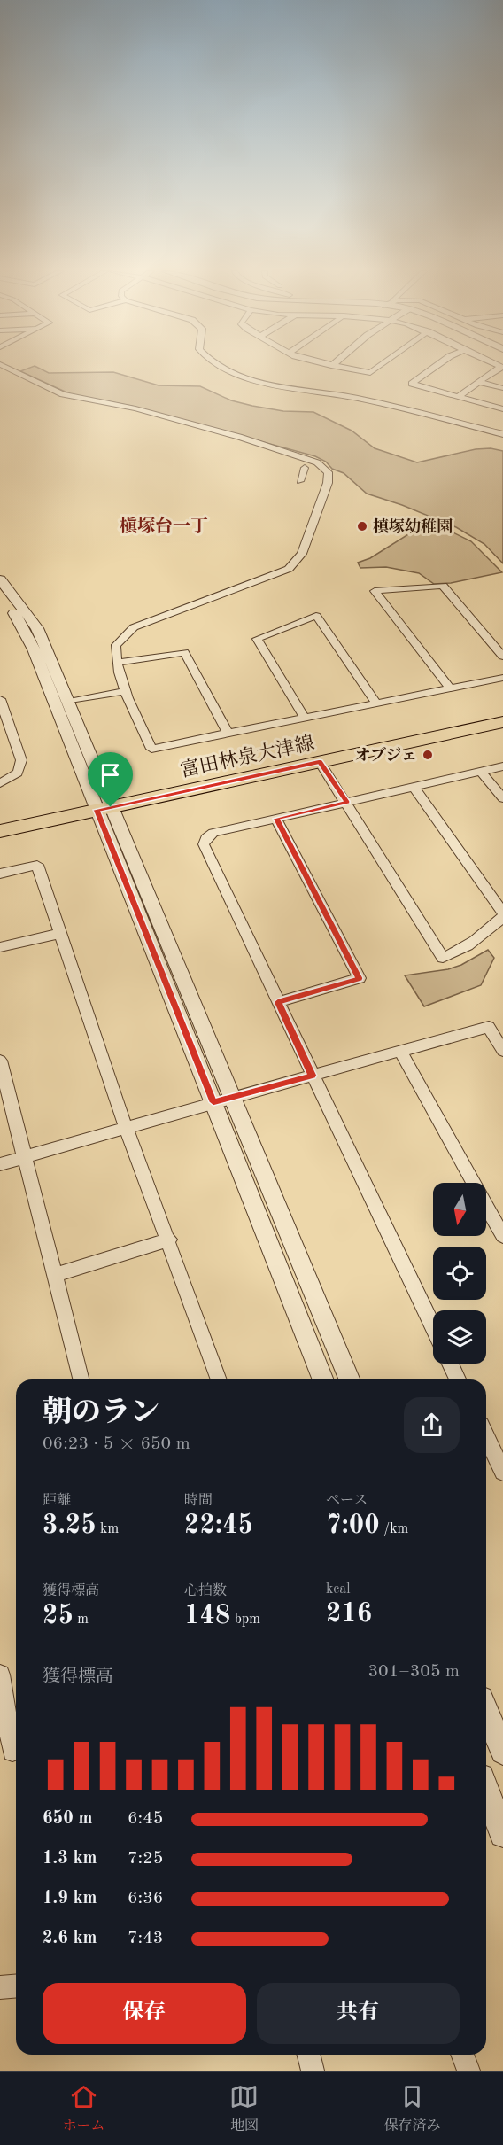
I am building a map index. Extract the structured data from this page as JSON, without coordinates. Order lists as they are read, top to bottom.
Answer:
{
  "streets": {
    "main road": ["富田林泉大津線"]
  },
  "districts": ["槇塚台一丁"],
  "places": ["槙塚幼稚園", "オブジェ"],
  "north": "bottom",
  "page": {
    "heading": ["朝のラン", "06:23 · 5 × 650 m"],
    "stats": [
      ["距離", "3.25 km"],
      ["時間", "22:45"],
      ["ペース", "7:00 /km"],
      ["獲得標高", "25 m"],
      ["心拍数", "148 bpm"],
      ["kcal", "216"]
    ],
    "chart": ["獲得標高", "301–305 m"],
    "list": [
      {
        "name": "650 m",
        "note": "6:45"
      },
      {
        "name": "1.3 km",
        "note": "7:25"
      },
      {
        "name": "1.9 km",
        "note": "6:36"
      },
      {
        "name": "2.6 km",
        "note": "7:43"
      }
    ],
    "buttons": ["保存", "共有"],
    "tabs": ["ホーム", "地図", "保存済み"]
  }
}
